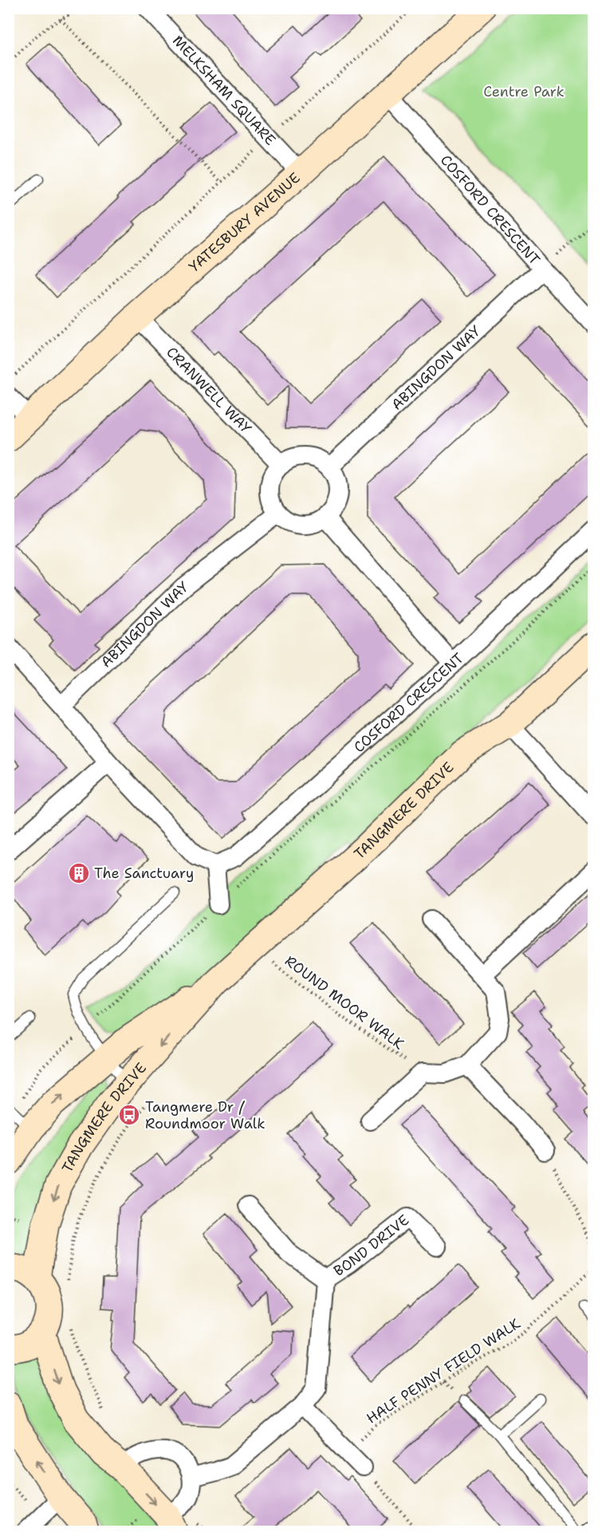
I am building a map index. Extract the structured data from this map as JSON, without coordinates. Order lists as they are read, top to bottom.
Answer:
{
  "streets": {
    "street": [
      "MELKSHAM SQUARE",
      "COSFORD CRESCENT",
      "YATESBURY AVENUE",
      "ABINGDON WAY",
      "CRANWELL WAY",
      "TANGMERE DRIVE",
      "BOND DRIVE"
    ],
    "path": ["ROUND MOOR WALK", "HALF PENNY FIELD WALK"]
  },
  "crossings": [
    ["MELKSHAM SQUARE", "YATESBURY AVENUE"],
    ["COSFORD CRESCENT", "YATESBURY AVENUE"],
    ["COSFORD CRESCENT", "ABINGDON WAY"],
    ["YATESBURY AVENUE", "CRANWELL WAY"],
    ["ABINGDON WAY", "CRANWELL WAY"],
    ["TANGMERE DRIVE", "ROUND MOOR WALK"]
  ],
  "parks": ["Centre Park"],
  "places": {
    "building": ["The Sanctuary"],
    "bus stop": ["Tangmere Dr / Roundmoor Walk"]
  }
}
